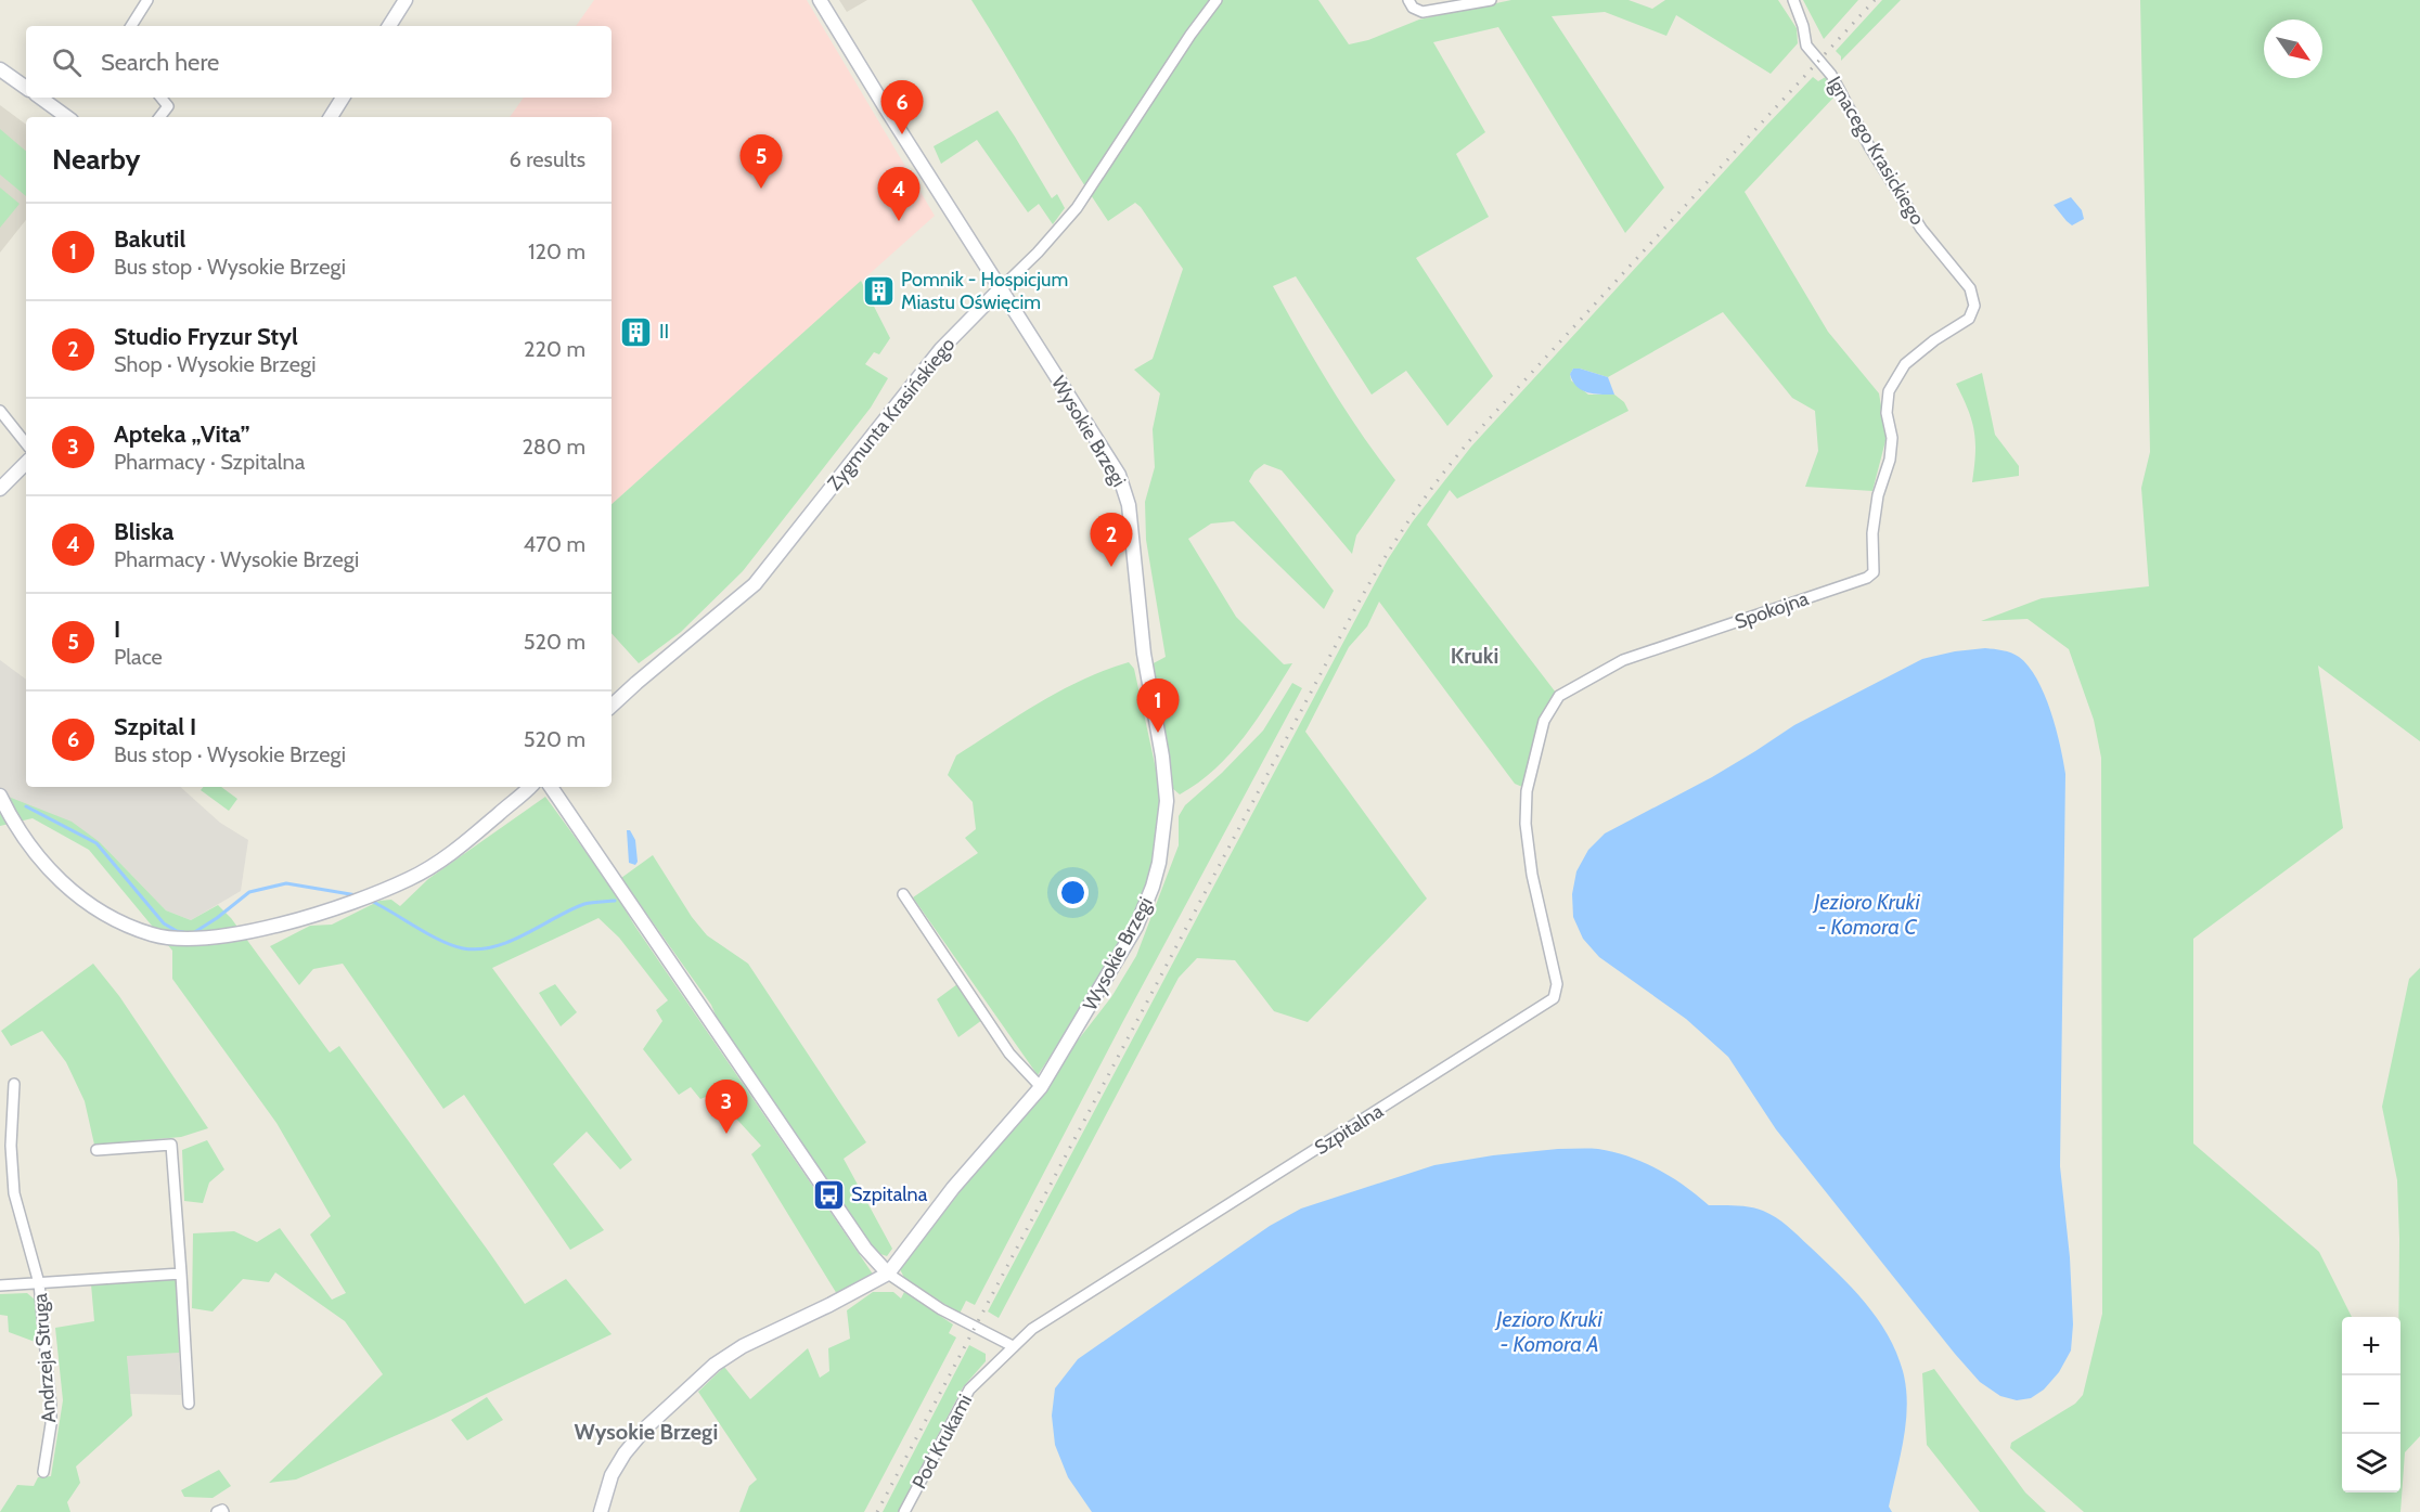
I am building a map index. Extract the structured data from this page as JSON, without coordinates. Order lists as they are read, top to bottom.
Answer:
{
  "streets": {
    "street": [
      "Ignacego Krasickiego",
      "Zygmunta Krasińskiego",
      "Wysokie Brzegi",
      "Spokojna",
      "Szpitalna",
      "Andrzeja Struga",
      "Pod Krukami"
    ]
  },
  "crossings": [
    ["Ignacego Krasickiego", "Spokojna"],
    ["Zygmunta Krasińskiego", "Wysokie Brzegi"],
    ["Spokojna", "Szpitalna"],
    ["Szpitalna", "Pod Krukami"]
  ],
  "districts": ["Kruki", "Wysokie Brzegi"],
  "water": ["Jezioro Kruki - Komora C", "Jezioro Kruki - Komora A"],
  "places": {
    "building": ["Pomnik - Hospicjum Miastu Oświęcim", "II"],
    "bus stop": ["Szpitalna"]
  },
  "north": "bottom right",
  "page": {
    "search": "Search here",
    "pins": [
      "6",
      "5",
      "4",
      "2",
      "1",
      "3"
    ],
    "heading": ["Nearby", "6 results"],
    "list": [
      {
        "mark": "1",
        "name": "Bakutil",
        "note": "Bus stop · Wysokie Brzegi",
        "value": "120 m"
      },
      {
        "mark": "2",
        "name": "Studio Fryzur Styl",
        "note": "Shop · Wysokie Brzegi",
        "value": "220 m"
      },
      {
        "mark": "3",
        "name": "Apteka „Vita”",
        "note": "Pharmacy · Szpitalna",
        "value": "280 m"
      },
      {
        "mark": "4",
        "name": "Bliska",
        "note": "Pharmacy · Wysokie Brzegi",
        "value": "470 m"
      },
      {
        "mark": "5",
        "name": "I",
        "note": "Place",
        "value": "520 m"
      },
      {
        "mark": "6",
        "name": "Szpital I",
        "note": "Bus stop · Wysokie Brzegi",
        "value": "520 m"
      }
    ],
    "map_buttons": ["+", "−"]
  }
}
